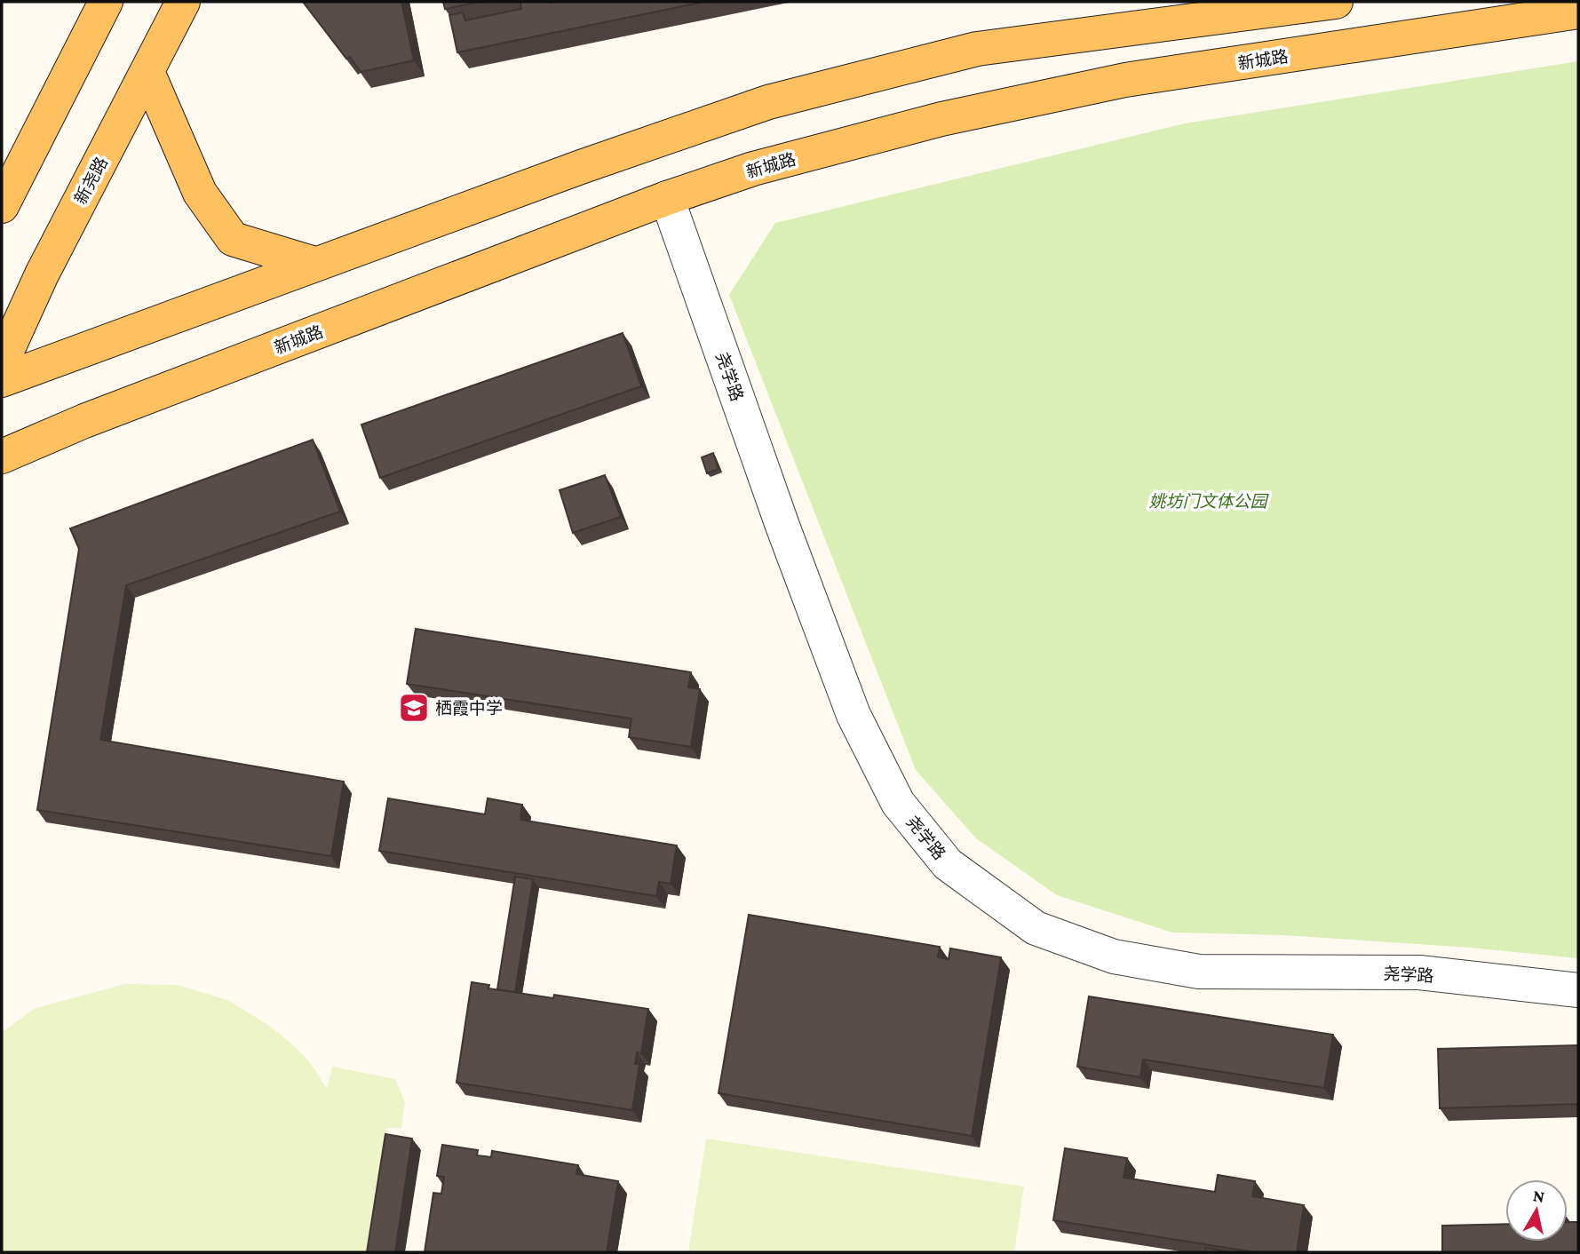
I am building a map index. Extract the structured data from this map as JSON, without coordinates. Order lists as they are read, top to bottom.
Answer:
{
  "streets": {
    "main road": ["新城路", "新尧路"],
    "street": ["尧学路"]
  },
  "crossings": [
    ["新城路", "尧学路"]
  ],
  "parks": ["姚坊门文体公园"],
  "places": {
    "school or university": ["栖霞中学"]
  },
  "north": "top"
}
